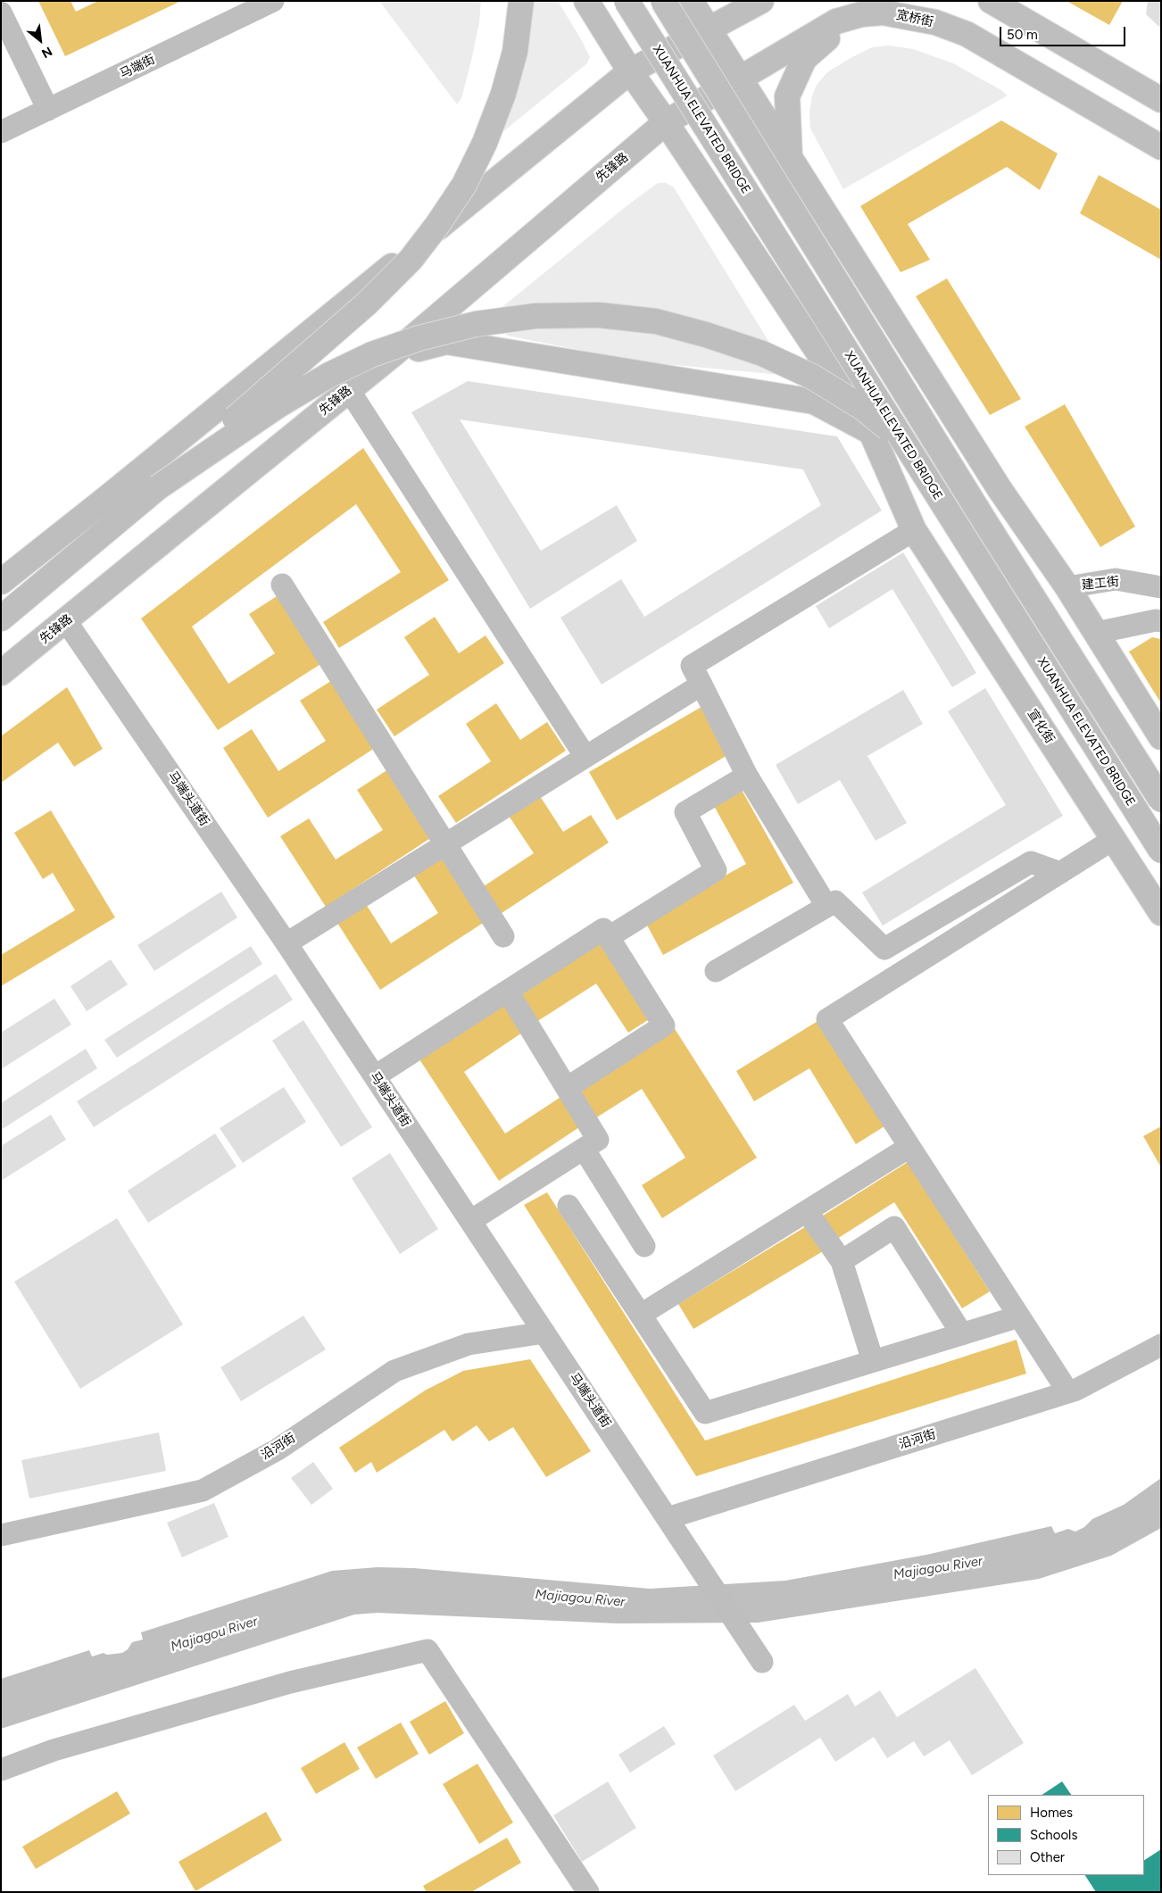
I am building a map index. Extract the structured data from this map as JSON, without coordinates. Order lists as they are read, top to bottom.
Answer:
{
  "streets": {
    "main road": [
      "宽桥街",
      "XUANHUA ELEVATED BRIDGE",
      "先锋路",
      "宣化街"
    ],
    "street": [
      "马端街",
      "建工街",
      "马端头道街",
      "沿河街"
    ]
  },
  "crossings": [
    ["宽桥街", "先锋路"],
    ["宽桥街", "宣化街"],
    ["先锋路", "宣化街"],
    ["先锋路", "马端头道街"],
    ["马端头道街", "沿河街"]
  ],
  "water": ["Majiagou River"],
  "legend": ["Homes", "Schools", "Other"],
  "scale_bar": "50 m",
  "north": "bottom right"
}
